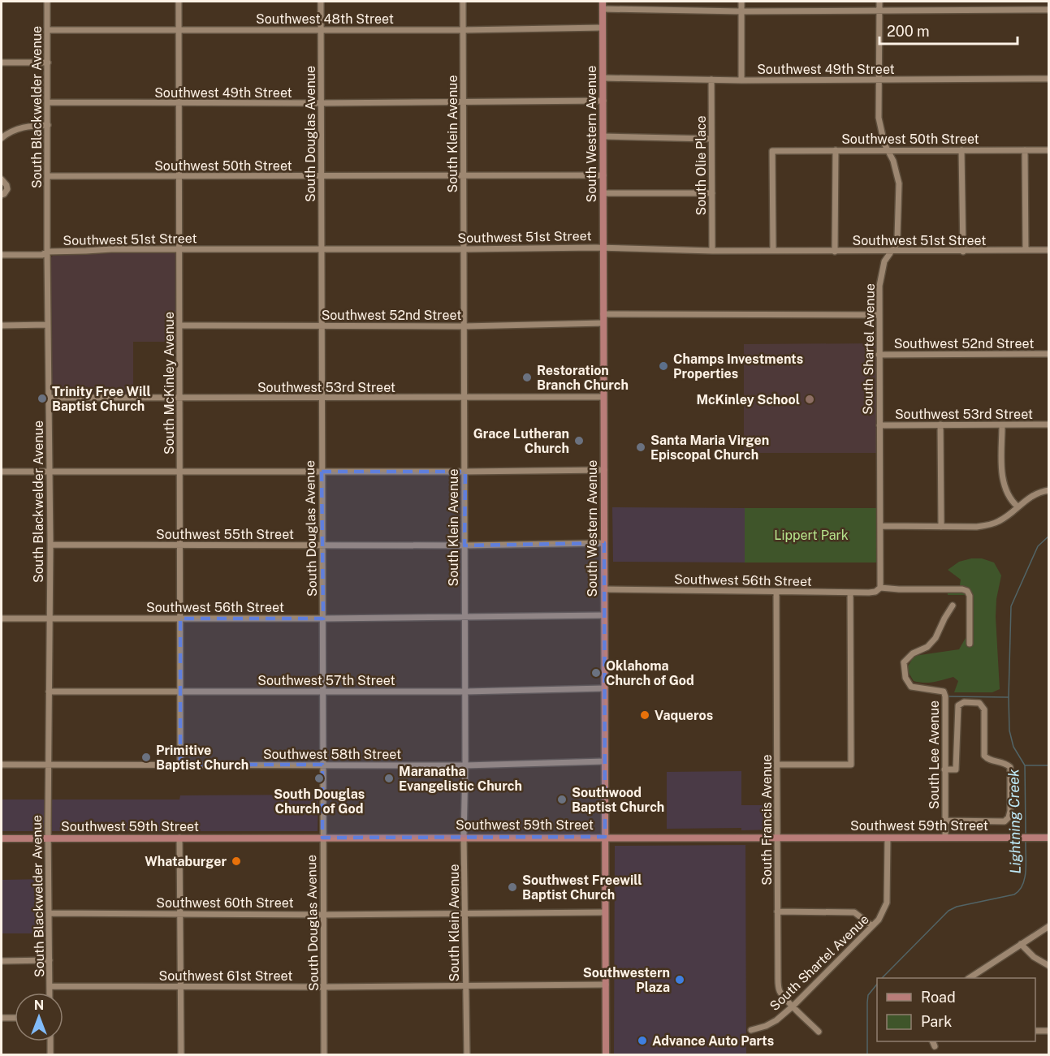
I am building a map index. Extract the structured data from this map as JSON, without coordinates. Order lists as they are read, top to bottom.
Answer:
{
  "streets": {
    "main road": ["South Western Avenue", "Southwest 59th Street"],
    "street": [
      "Southwest 48th Street",
      "Southwest 49th Street",
      "South Blackwelder Avenue",
      "South Douglas Avenue",
      "South Klein Avenue",
      "Southwest 50th Street",
      "South Olie Place",
      "Southwest 51st Street",
      "Southwest 52nd Street",
      "South Shartel Avenue",
      "South McKinley Avenue",
      "Southwest 53rd Street",
      "Southwest 55th Street",
      "Southwest 56th Street",
      "Southwest 57th Street",
      "Southwest 58th Street",
      "South Lee Avenue",
      "South Francis Avenue",
      "Southwest 60th Street",
      "Southwest 61st Street"
    ]
  },
  "crossings": [
    ["Southwest 48th Street", "South Blackwelder Avenue"],
    ["Southwest 48th Street", "South Douglas Avenue"],
    ["Southwest 48th Street", "South Klein Avenue"],
    ["Southwest 48th Street", "South Western Avenue"],
    ["Southwest 48th Street", "South McKinley Avenue"],
    ["Southwest 49th Street", "South Blackwelder Avenue"],
    ["Southwest 49th Street", "South Douglas Avenue"],
    ["Southwest 49th Street", "South Klein Avenue"],
    ["Southwest 49th Street", "South Western Avenue"],
    ["Southwest 49th Street", "South Olie Place"],
    ["Southwest 49th Street", "South Shartel Avenue"],
    ["Southwest 49th Street", "South McKinley Avenue"],
    ["South Blackwelder Avenue", "Southwest 50th Street"],
    ["South Blackwelder Avenue", "Southwest 51st Street"],
    ["South Blackwelder Avenue", "Southwest 53rd Street"],
    ["South Blackwelder Avenue", "Southwest 55th Street"],
    ["South Blackwelder Avenue", "Southwest 56th Street"],
    ["South Blackwelder Avenue", "Southwest 57th Street"],
    ["South Blackwelder Avenue", "Southwest 58th Street"],
    ["South Blackwelder Avenue", "Southwest 59th Street"],
    ["South Blackwelder Avenue", "Southwest 60th Street"],
    ["South Blackwelder Avenue", "Southwest 61st Street"],
    ["South Douglas Avenue", "Southwest 50th Street"],
    ["South Douglas Avenue", "Southwest 51st Street"],
    ["South Douglas Avenue", "Southwest 52nd Street"],
    ["South Douglas Avenue", "Southwest 53rd Street"],
    ["South Douglas Avenue", "Southwest 55th Street"],
    ["South Douglas Avenue", "Southwest 56th Street"],
    ["South Douglas Avenue", "Southwest 57th Street"],
    ["South Douglas Avenue", "Southwest 58th Street"],
    ["South Douglas Avenue", "Southwest 59th Street"],
    ["South Douglas Avenue", "Southwest 60th Street"],
    ["South Douglas Avenue", "Southwest 61st Street"],
    ["South Klein Avenue", "Southwest 50th Street"],
    ["South Klein Avenue", "Southwest 51st Street"],
    ["South Klein Avenue", "Southwest 52nd Street"],
    ["South Klein Avenue", "Southwest 53rd Street"],
    ["South Klein Avenue", "Southwest 55th Street"],
    ["South Klein Avenue", "Southwest 56th Street"],
    ["South Klein Avenue", "Southwest 57th Street"],
    ["South Klein Avenue", "Southwest 58th Street"],
    ["South Klein Avenue", "Southwest 59th Street"],
    ["South Klein Avenue", "Southwest 60th Street"],
    ["South Klein Avenue", "Southwest 61st Street"],
    ["South Western Avenue", "Southwest 50th Street"],
    ["South Western Avenue", "Southwest 51st Street"],
    ["South Western Avenue", "Southwest 52nd Street"],
    ["South Western Avenue", "Southwest 53rd Street"],
    ["South Western Avenue", "Southwest 55th Street"],
    ["South Western Avenue", "Southwest 56th Street"],
    ["South Western Avenue", "Southwest 57th Street"],
    ["South Western Avenue", "Southwest 58th Street"],
    ["South Western Avenue", "Southwest 59th Street"],
    ["South Western Avenue", "Southwest 60th Street"],
    ["South Western Avenue", "Southwest 61st Street"],
    ["Southwest 50th Street", "Southwest 51st Street"],
    ["Southwest 50th Street", "South Shartel Avenue"],
    ["Southwest 50th Street", "South McKinley Avenue"],
    ["South Olie Place", "Southwest 51st Street"],
    ["Southwest 51st Street", "South Shartel Avenue"],
    ["Southwest 51st Street", "South McKinley Avenue"],
    ["Southwest 52nd Street", "South Shartel Avenue"],
    ["Southwest 52nd Street", "South McKinley Avenue"],
    ["South Shartel Avenue", "Southwest 53rd Street"],
    ["South Shartel Avenue", "Southwest 56th Street"],
    ["South Shartel Avenue", "South Francis Avenue"],
    ["South Shartel Avenue", "Southwest 59th Street"],
    ["South McKinley Avenue", "Southwest 53rd Street"],
    ["South McKinley Avenue", "Southwest 55th Street"],
    ["South McKinley Avenue", "Southwest 56th Street"],
    ["South McKinley Avenue", "Southwest 57th Street"],
    ["South McKinley Avenue", "Southwest 58th Street"],
    ["Southwest 56th Street", "South Francis Avenue"],
    ["South Lee Avenue", "Southwest 59th Street"],
    ["South Francis Avenue", "Southwest 59th Street"]
  ],
  "water": ["Lightning Creek"],
  "parks": ["Lippert Park"],
  "places": [
    "Champs Investments Properties",
    "Restoration Branch Church",
    "Trinity Free Will Baptist Church",
    "McKinley School",
    "Grace Lutheran Church",
    "Santa Maria Virgen Episcopal Church",
    "Oklahoma Church of God",
    "Vaqueros",
    "Primitive Baptist Church",
    "South Douglas Church of God",
    "Maranatha Evangelistic Church",
    "Southwood Baptist Church",
    "Whataburger",
    "Southwest Freewill Baptist Church",
    "Southwestern Plaza",
    "Advance Auto Parts"
  ],
  "legend": ["Road", "Park"],
  "scale_bar": "200 m",
  "north": "top"
}
